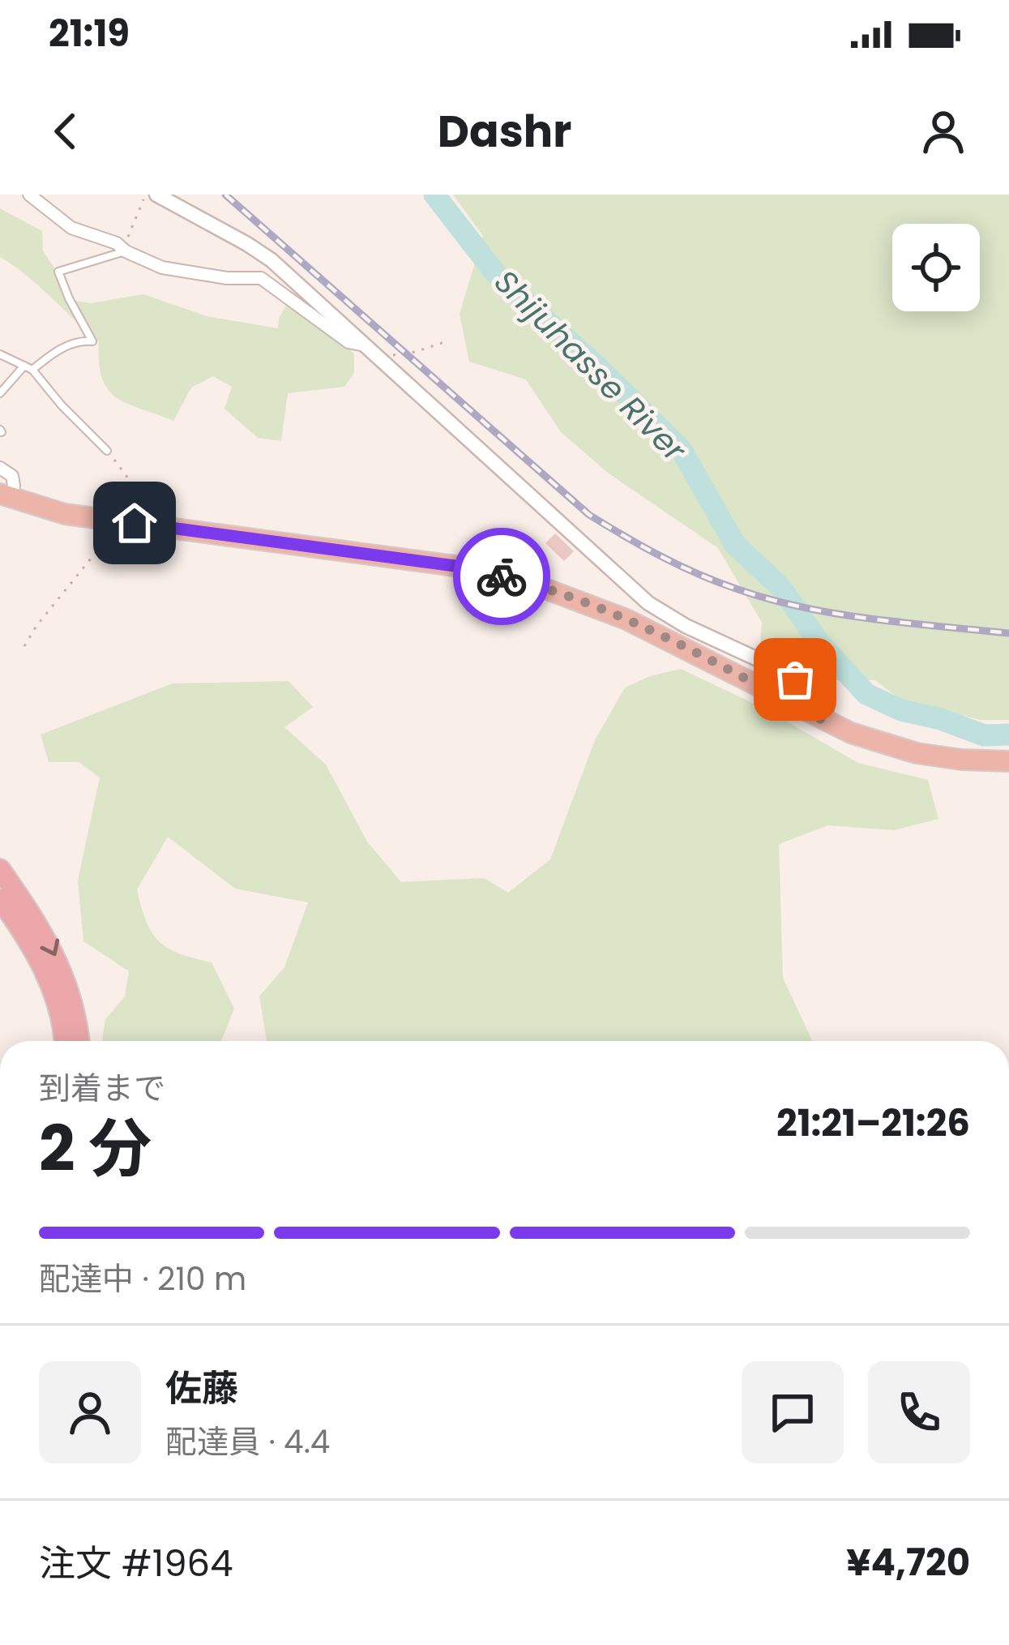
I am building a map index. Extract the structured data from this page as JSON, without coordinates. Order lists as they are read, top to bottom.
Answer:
{
  "water": ["Shijuhasse River"],
  "page": {
    "status": "21:19",
    "header": "Dashr",
    "heading": ["2 分", "到着まで", "21:21–21:26"],
    "panel": [
      "佐藤",
      "配達員 · 4.4",
      "注文 #1964",
      "¥4,720"
    ],
    "bar": "配達中 · 210 m"
  }
}
